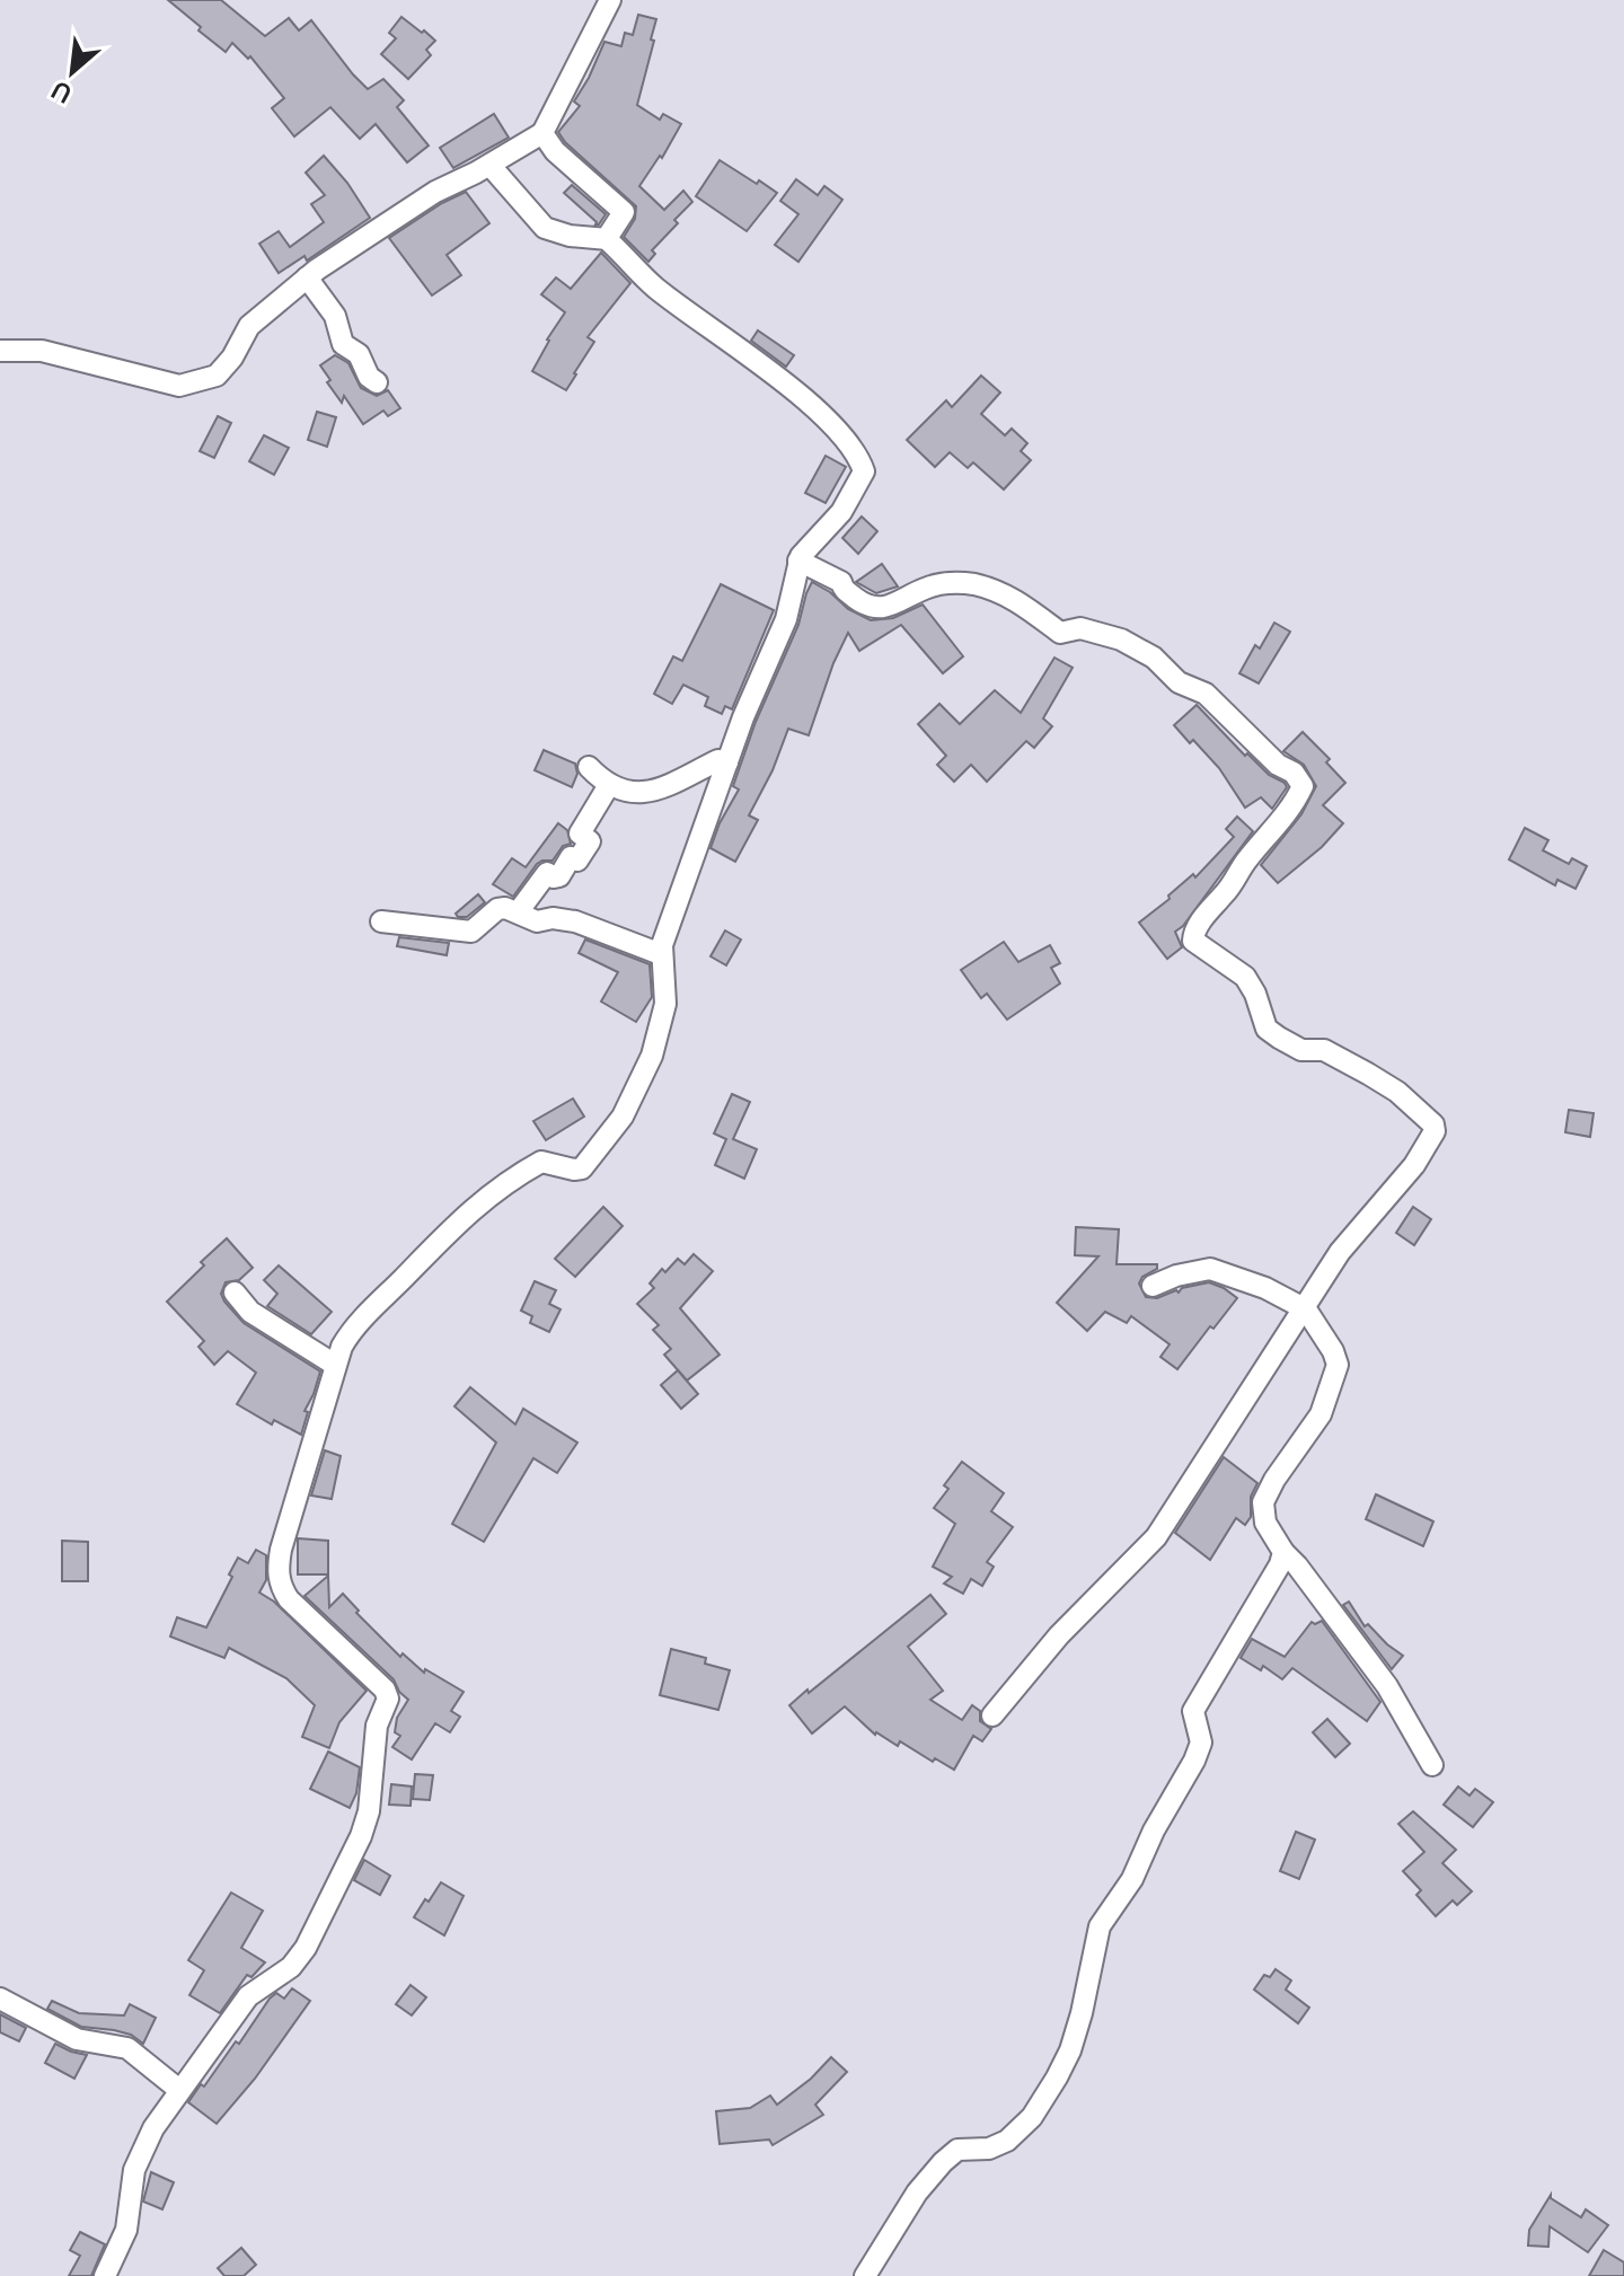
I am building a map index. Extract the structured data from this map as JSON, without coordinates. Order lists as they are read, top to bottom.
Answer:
{
  "north": "bottom left"
}
